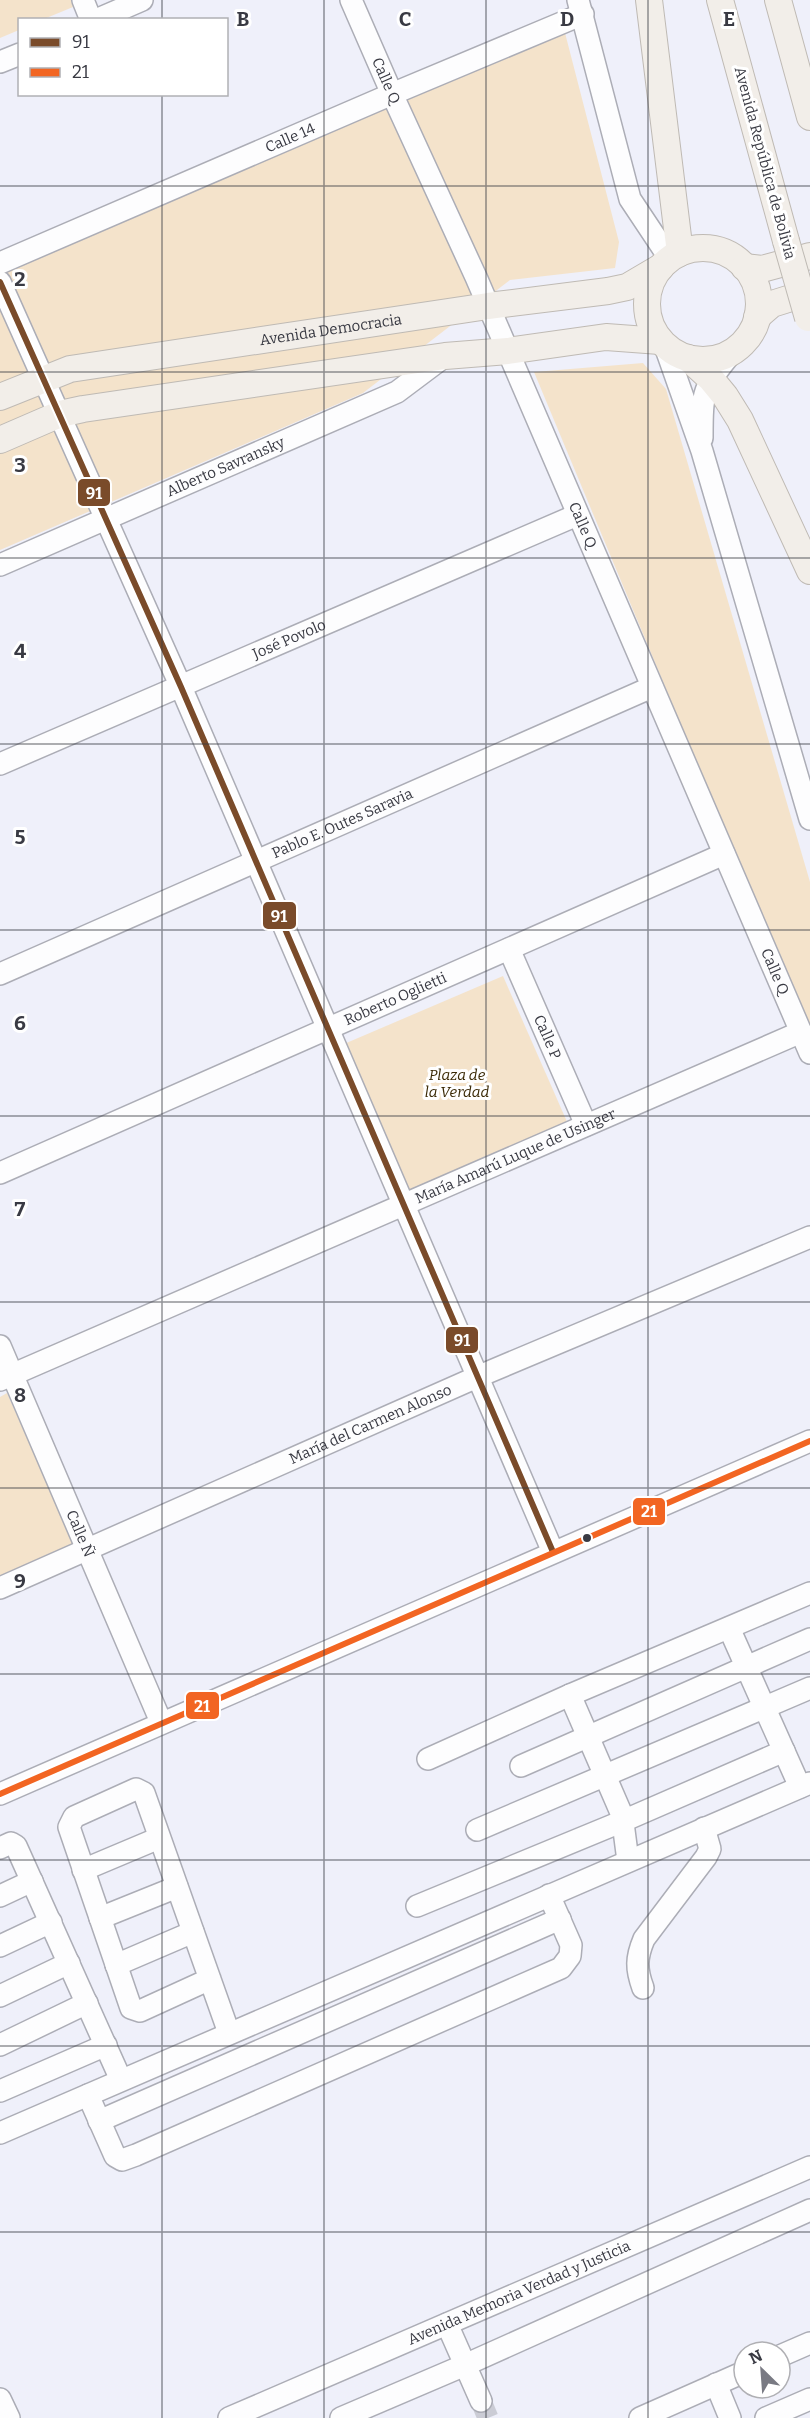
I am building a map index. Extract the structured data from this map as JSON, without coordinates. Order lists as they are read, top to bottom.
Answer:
{
  "streets": {
    "main road": ["Avenida República de Bolivia", "Avenida Democracia"],
    "street": [
      "Calle Q",
      "Calle 14",
      "Alberto Savransky",
      "José Povolo",
      "Pablo E. Outes Saravia",
      "Roberto Oglietti",
      "Calle P",
      "María Amarú Luque de Usinger",
      "María del Carmen Alonso",
      "Calle Ñ",
      "Avenida Memoria Verdad y Justicia"
    ]
  },
  "crossings": [
    ["Calle Q", "Calle 14"],
    ["Calle Q", "Avenida Democracia"],
    ["Calle Q", "José Povolo"],
    ["Calle Q", "Pablo E. Outes Saravia"],
    ["Calle Q", "Roberto Oglietti"],
    ["Calle Q", "María Amarú Luque de Usinger"],
    ["Roberto Oglietti", "Calle P"],
    ["Calle P", "María Amarú Luque de Usinger"],
    ["María Amarú Luque de Usinger", "Calle Ñ"],
    ["María del Carmen Alonso", "Calle Ñ"]
  ],
  "parks": ["Plaza de la Verdad"],
  "lines": ["transit line 91", "transit line 21"],
  "legend": ["91", "21"],
  "north": "top left",
  "grid": {
    "columns": [
      "B",
      "C",
      "D",
      "E"
    ],
    "rows": [
      "2",
      "3",
      "4",
      "5",
      "6",
      "7",
      "8",
      "9"
    ]
  }
}
